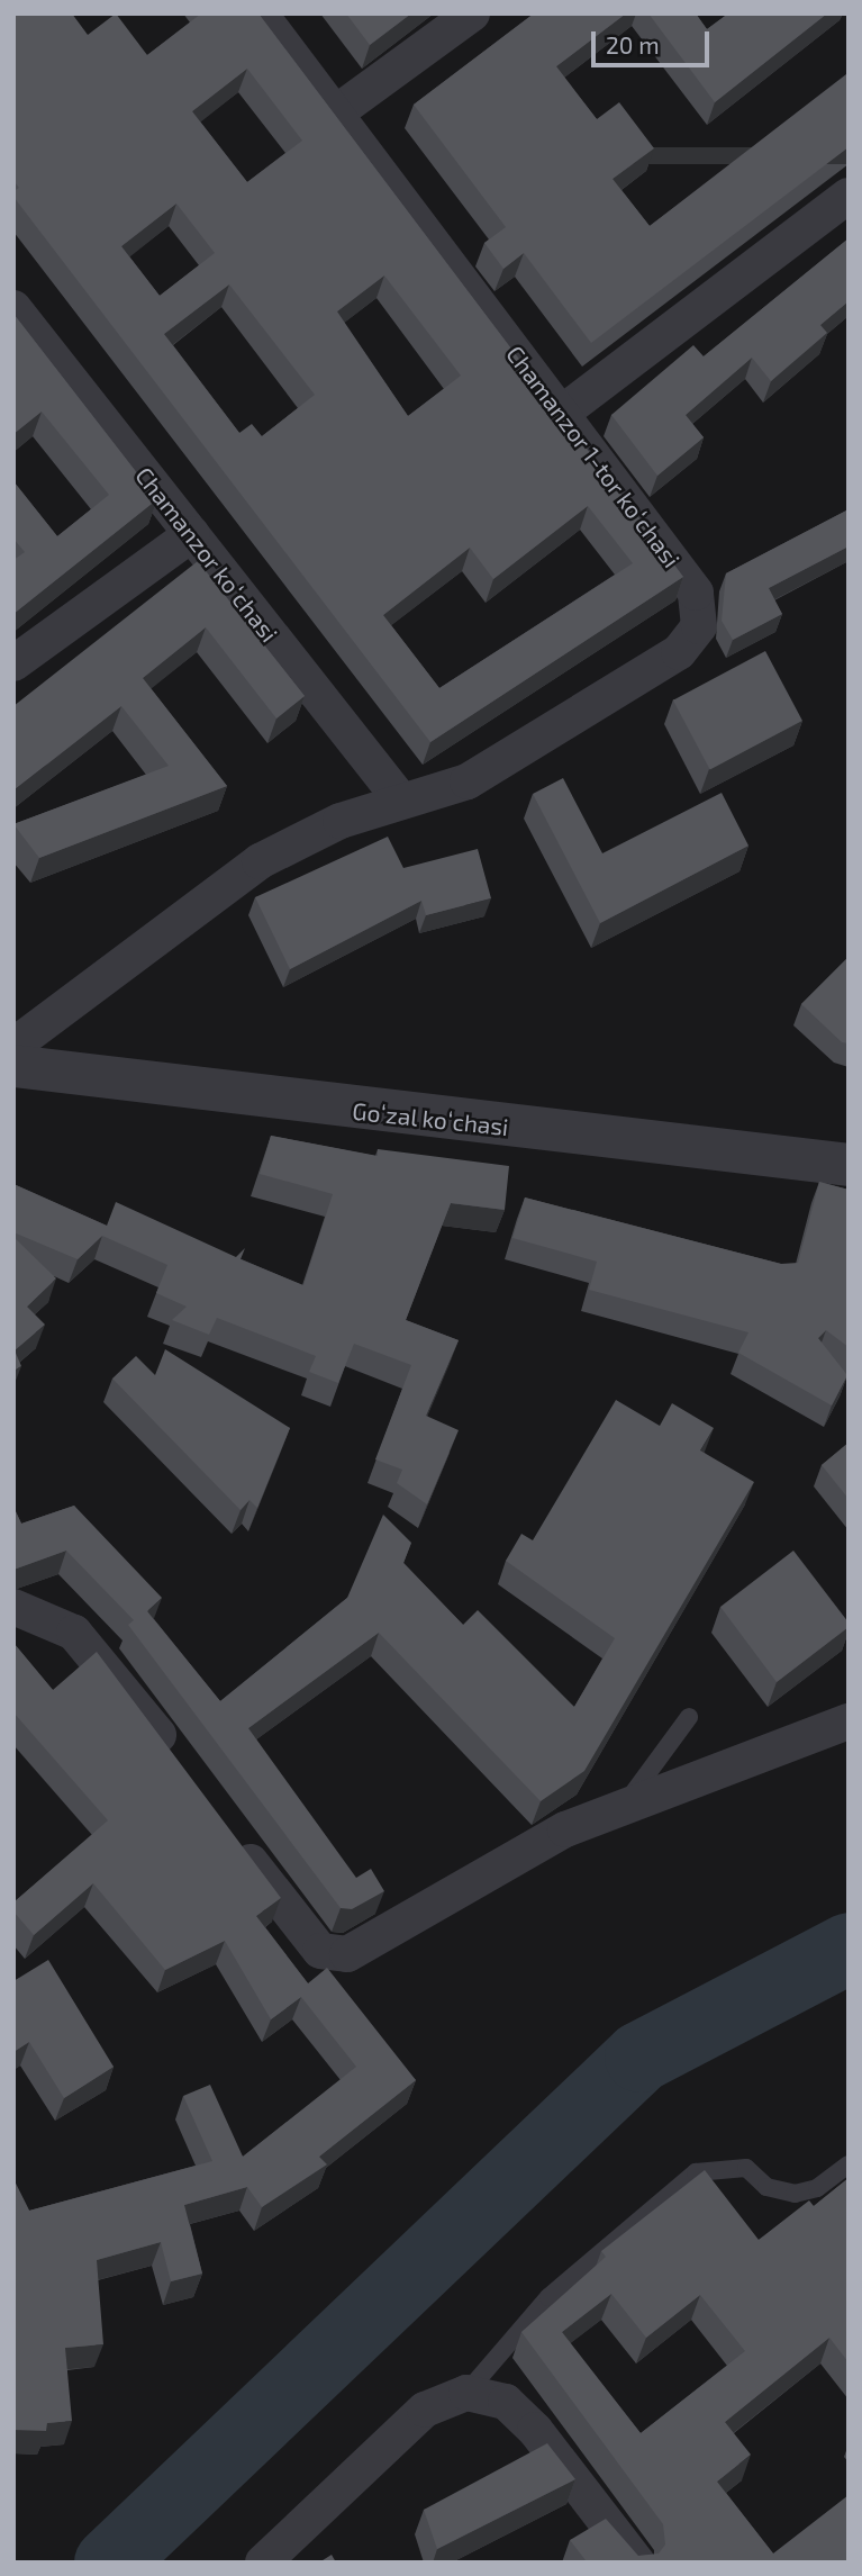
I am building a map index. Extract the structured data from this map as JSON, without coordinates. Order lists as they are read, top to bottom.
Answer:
{
  "streets": {
    "street": ["Chamanzor 1-tor koʻchasi", "Chamanzor koʻchasi", "Goʻzal koʻchasi"]
  },
  "crossings": [
    ["Chamanzor 1-tor koʻchasi", "Chamanzor koʻchasi"]
  ],
  "scale_bar": "20 m"
}
